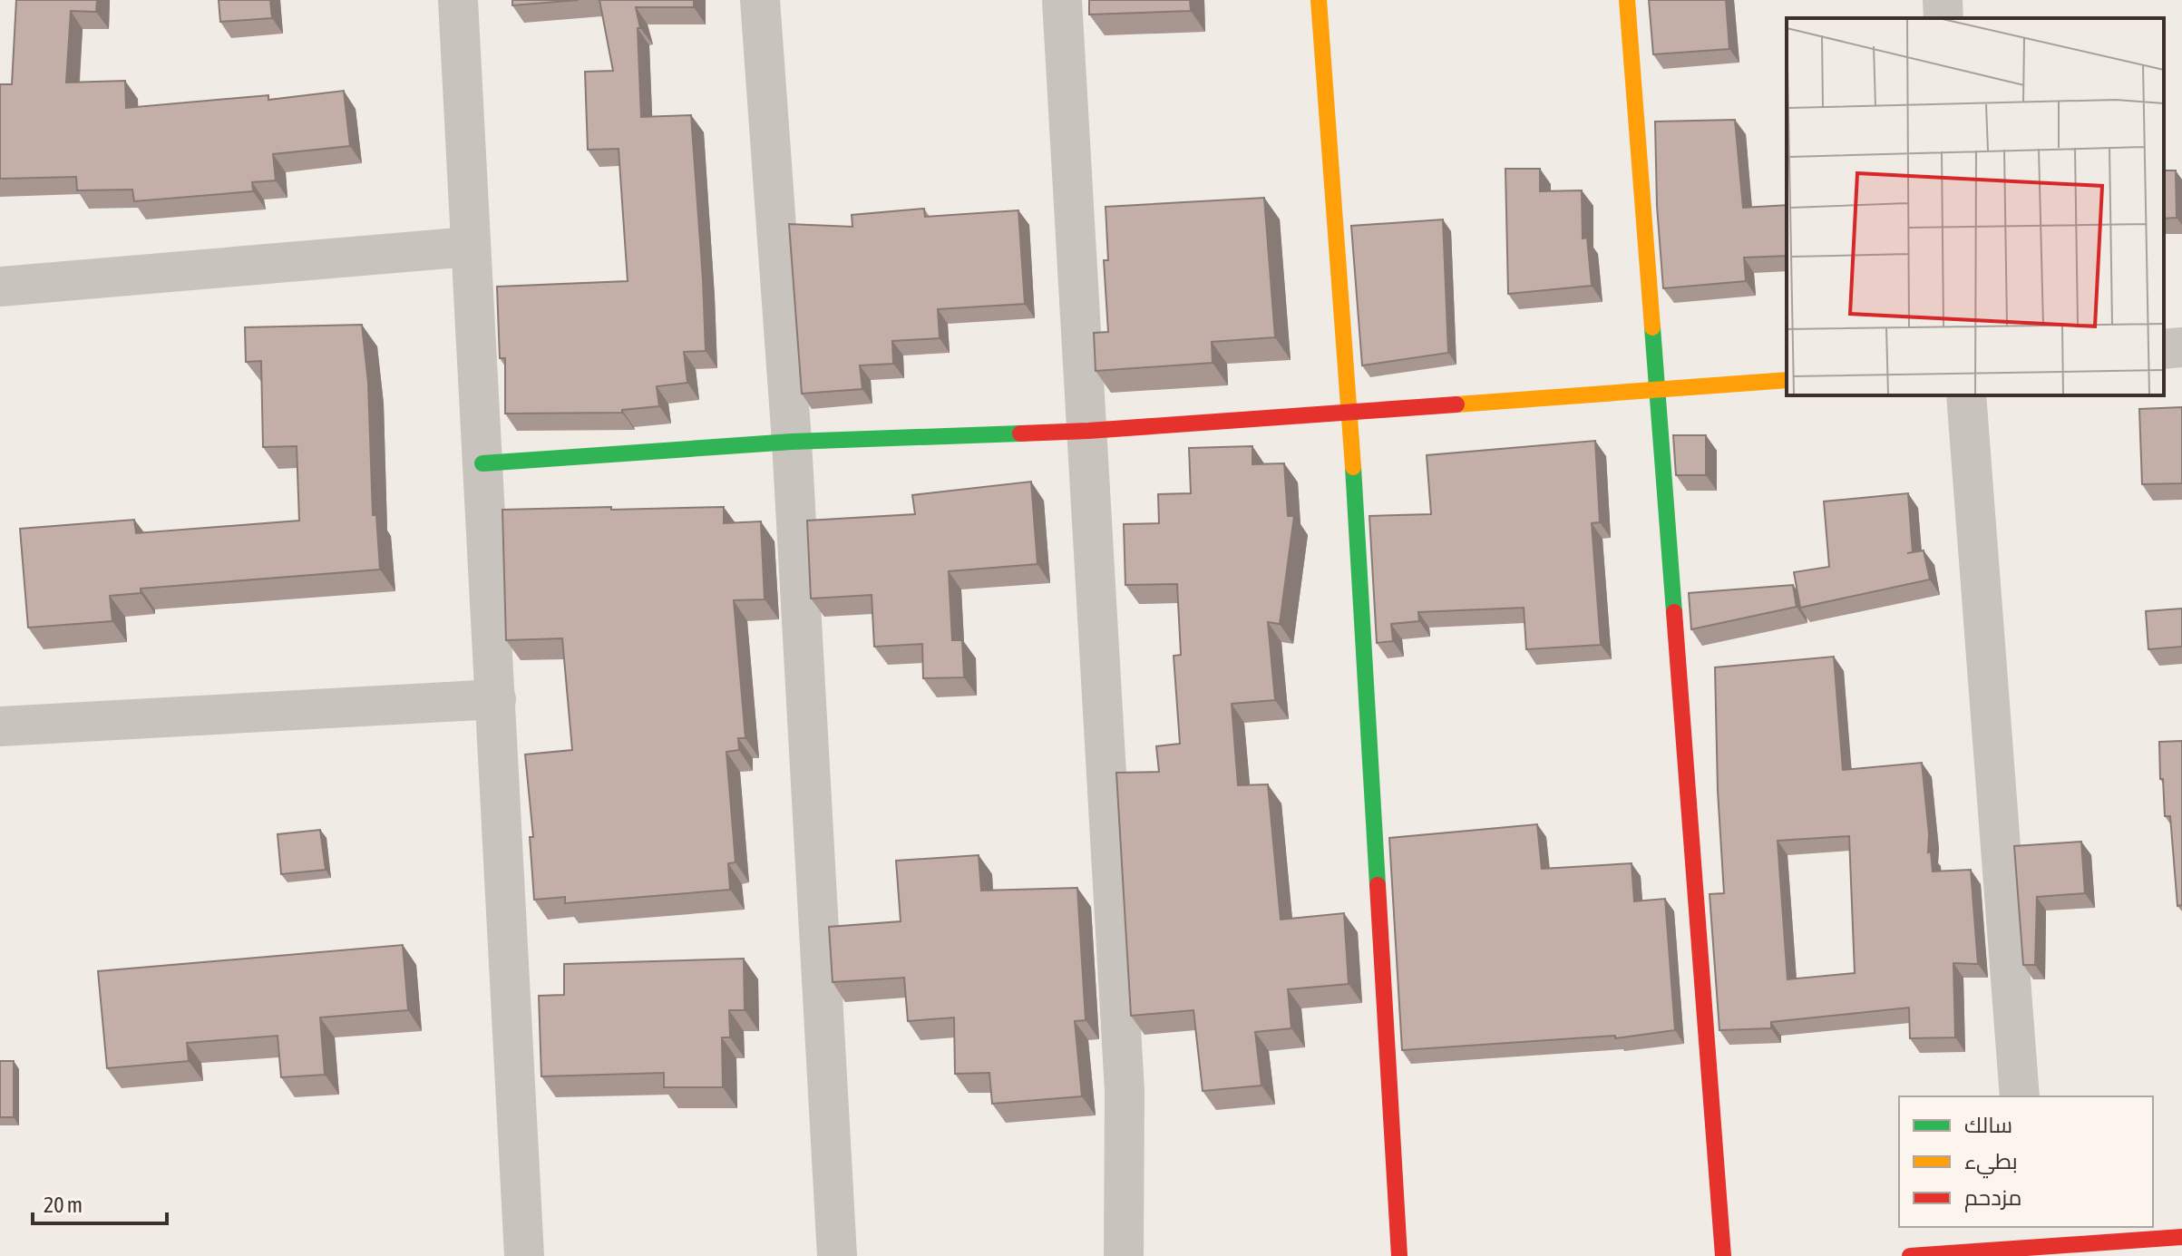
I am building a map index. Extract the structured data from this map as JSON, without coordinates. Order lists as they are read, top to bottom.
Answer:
{
  "legend": ["سالك", "بطيء", "مزدحم"],
  "scale_bar": "20 m"
}
